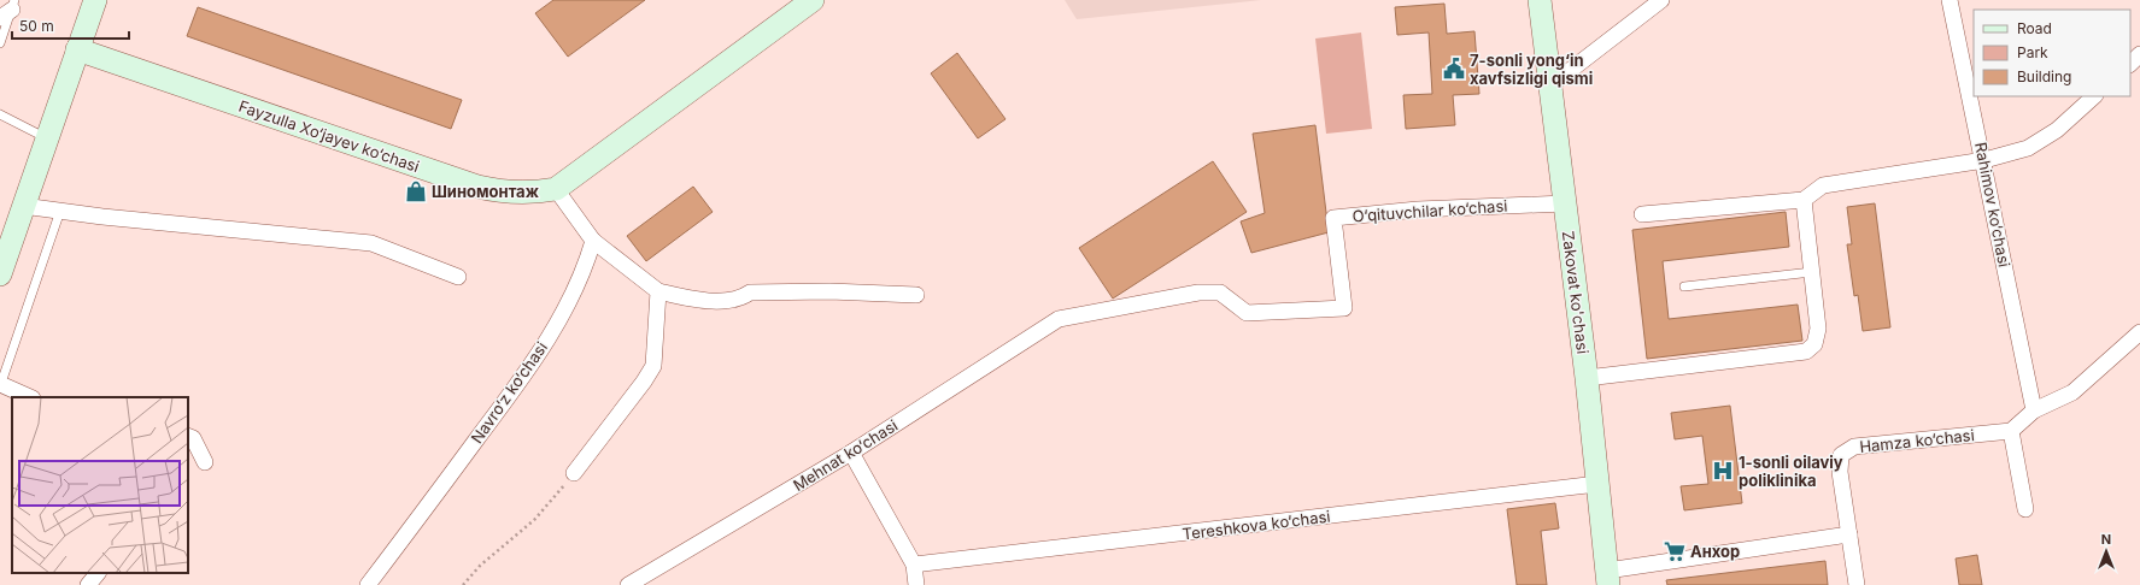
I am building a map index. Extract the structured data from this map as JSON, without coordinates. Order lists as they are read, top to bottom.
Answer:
{
  "streets": {
    "main road": ["Fayzulla Xo‘jayev ko‘chasi", "Zakovat ko'chasi"],
    "street": [
      "Rahimov ko‘chasi",
      "O‘qituvchilar ko‘chasi",
      "Navro‘z ko‘chasi",
      "Hamza ko‘chasi",
      "Mehnat ko‘chasi",
      "Tereshkova ko‘chasi"
    ]
  },
  "crossings": [
    ["O‘qituvchilar ko‘chasi", "Zakovat ko'chasi"],
    ["O‘qituvchilar ko‘chasi", "Mehnat ko‘chasi"],
    ["Zakovat ko'chasi", "Tereshkova ko‘chasi"]
  ],
  "places": {
    "public building": ["7-sonli yong‘in xavfsizligi qismi"],
    "shop": ["Шиномонтаж"],
    "hospital": ["1-sonli oilaviy poliklinika"],
    "supermarket": ["Анхор"]
  },
  "legend": ["Road", "Park", "Building"],
  "scale_bar": "50 m",
  "north": "top"
}
